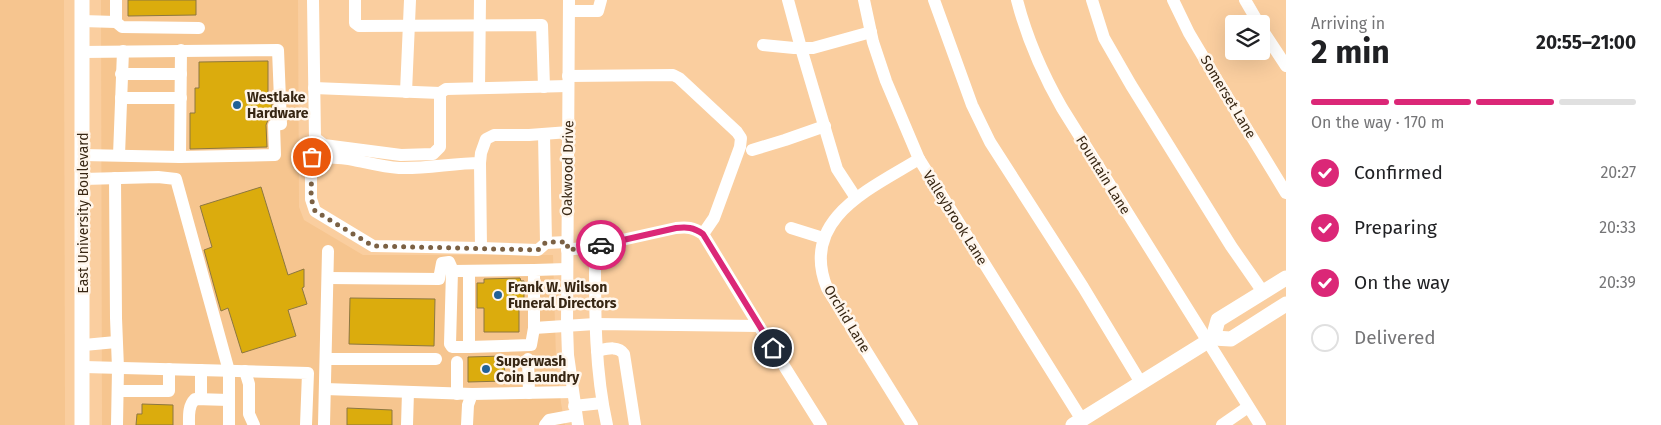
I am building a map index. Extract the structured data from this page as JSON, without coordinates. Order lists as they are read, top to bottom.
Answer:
{
  "streets": {
    "main road": ["East University Boulevard"],
    "street": [
      "Somerset Lane",
      "Oakwood Drive",
      "Fountain Lane",
      "Valleybrook Lane",
      "Orchid Lane"
    ]
  },
  "crossings": [
    ["Valleybrook Lane", "Orchid Lane"]
  ],
  "places": ["Westlake Hardware", "Frank W. Wilson Funeral Directors", "Superwash Coin Laundry"],
  "page": {
    "heading": ["2 min", "Arriving in", "20:55–21:00"],
    "bar": "On the way · 170 m",
    "list": [
      ["Confirmed", "20:27"],
      ["Preparing", "20:33"],
      ["On the way", "20:39"],
      "Delivered"
    ]
  }
}
